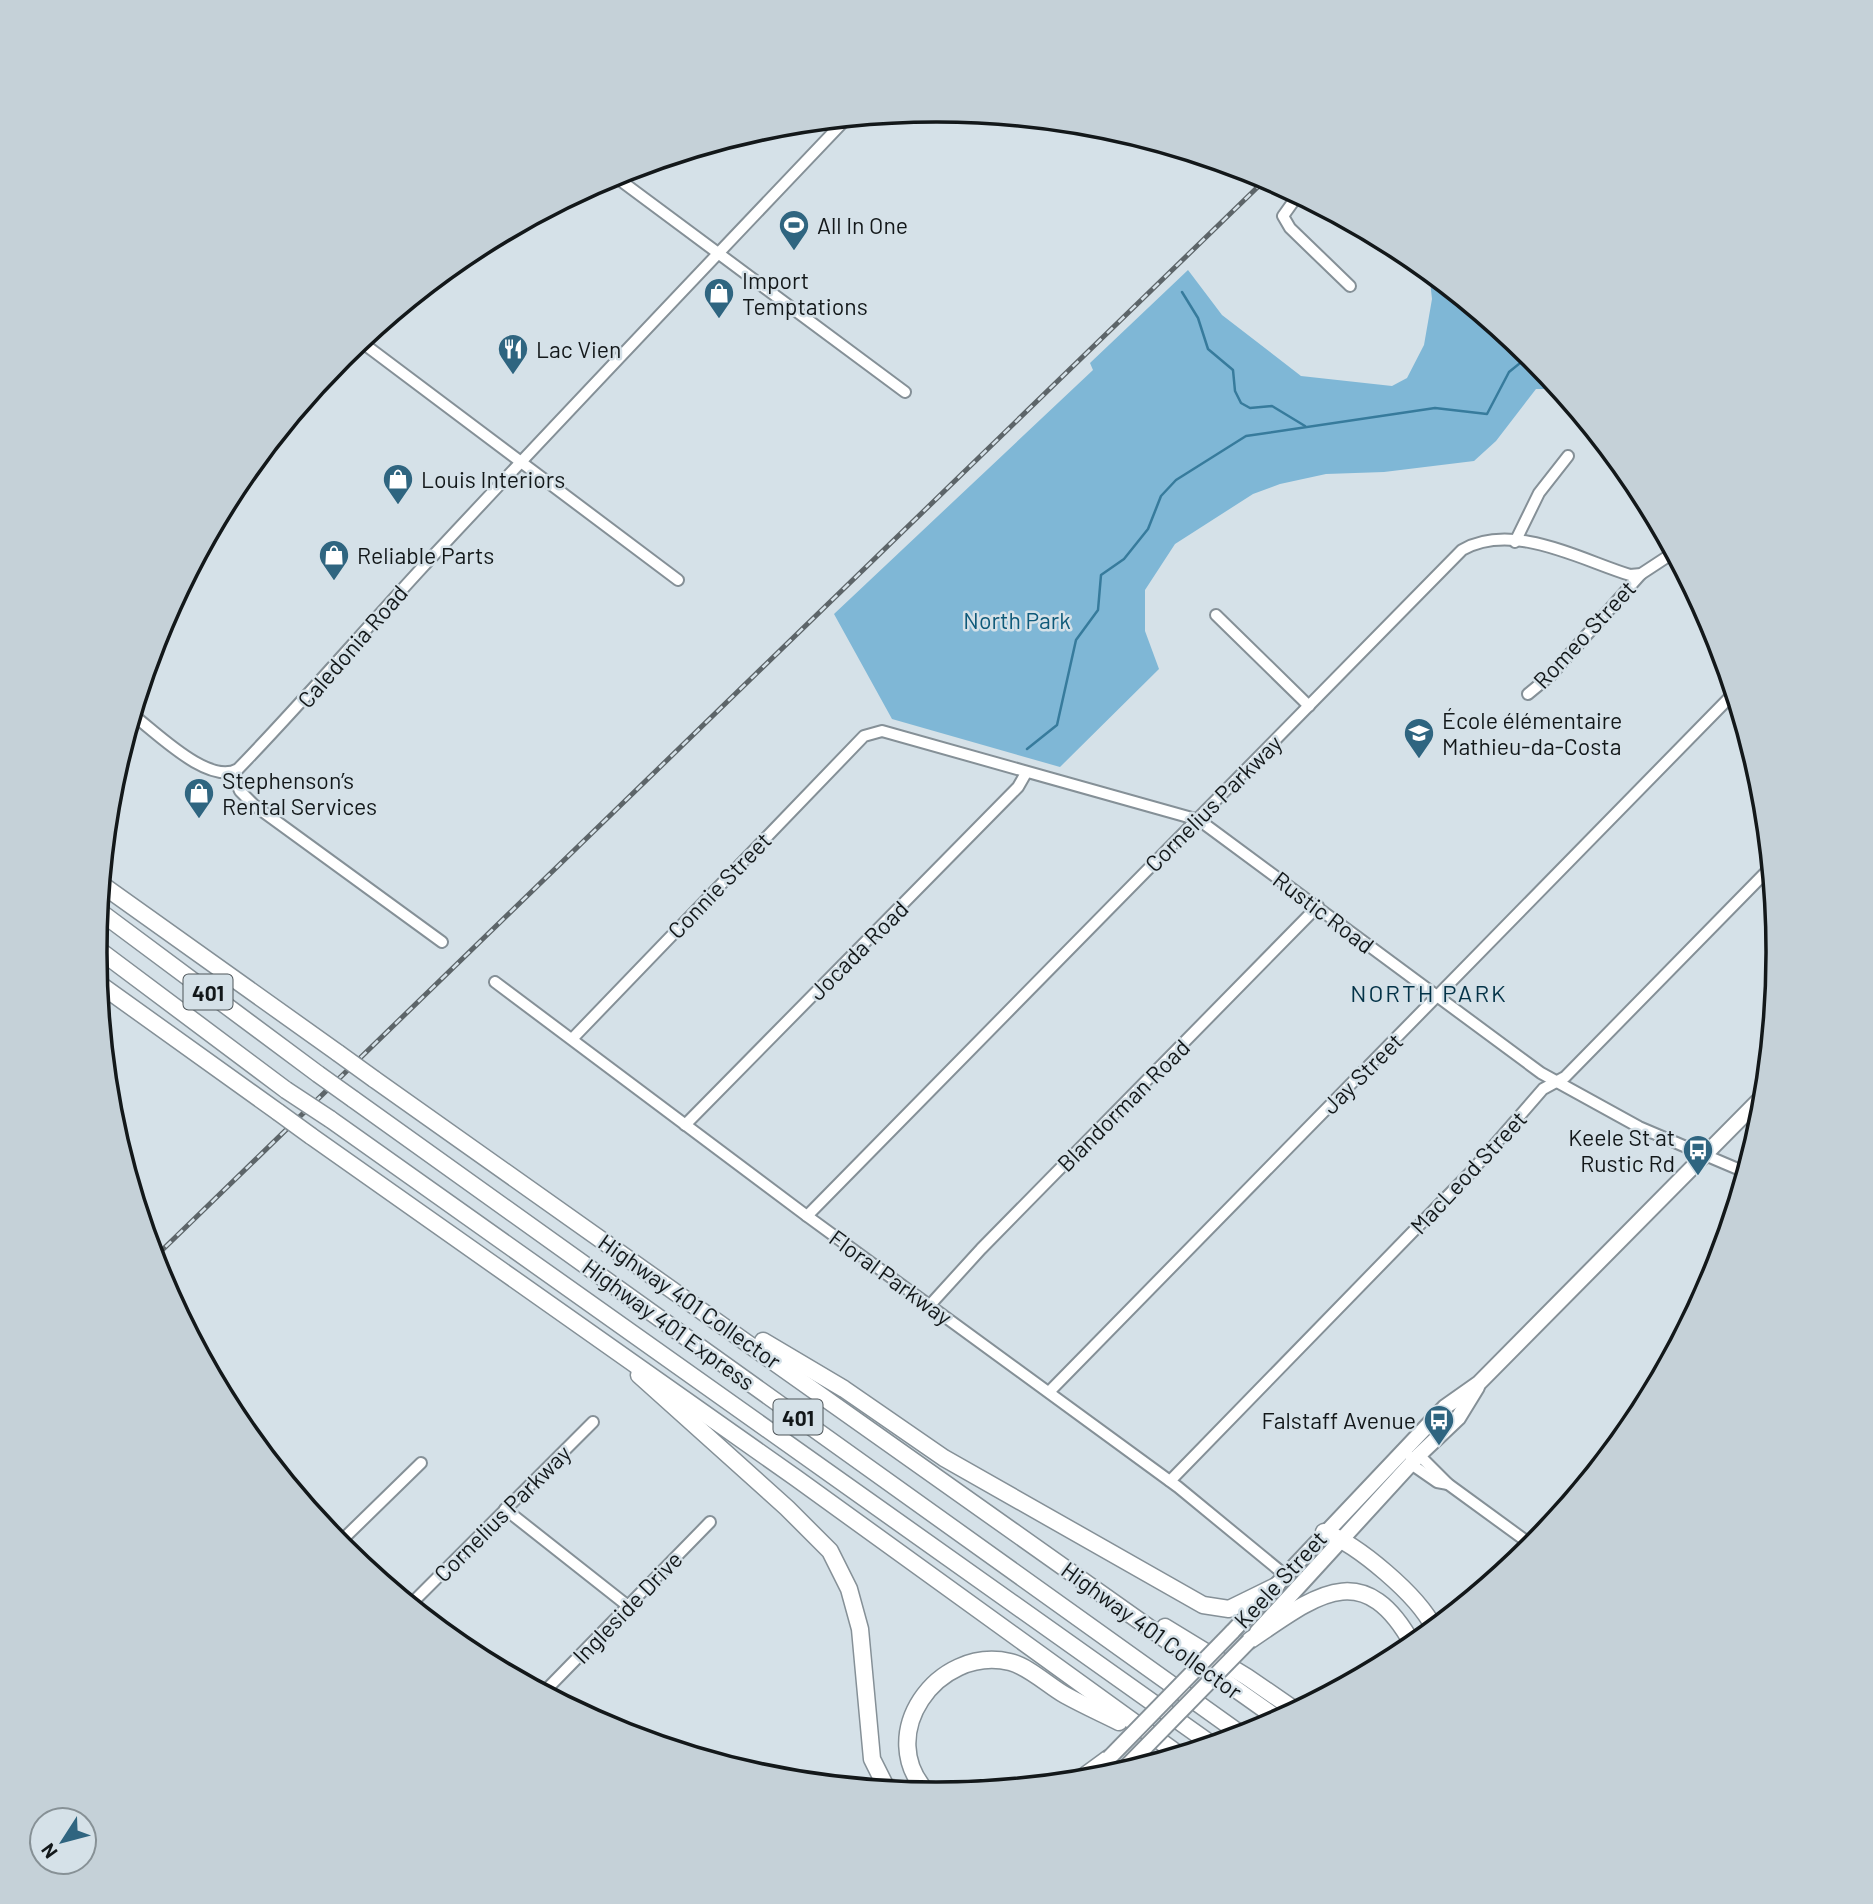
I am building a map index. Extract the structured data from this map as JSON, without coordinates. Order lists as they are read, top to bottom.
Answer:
{
  "streets": {
    "highway": ["401", "Highway 401 Collector", "Highway 401 Express"],
    "main road": ["Keele Street"],
    "street": [
      "Romeo Street",
      "Caledonia Road",
      "Cornelius Parkway",
      "Connie Street",
      "Rustic Road",
      "Jocada Road",
      "Jay Street",
      "Blandorman Road",
      "MacLeod Street",
      "Floral Parkway",
      "Ingleside Drive"
    ]
  },
  "crossings": [
    ["Romeo Street", "Cornelius Parkway"],
    ["Cornelius Parkway", "Rustic Road"],
    ["Cornelius Parkway", "Floral Parkway"],
    ["Connie Street", "Rustic Road"],
    ["Connie Street", "Floral Parkway"],
    ["Rustic Road", "Jocada Road"],
    ["Rustic Road", "Jay Street"],
    ["Rustic Road", "Blandorman Road"],
    ["Rustic Road", "MacLeod Street"],
    ["Rustic Road", "Keele Street"],
    ["Jocada Road", "Floral Parkway"],
    ["Jay Street", "Floral Parkway"],
    ["Blandorman Road", "Floral Parkway"],
    ["MacLeod Street", "Floral Parkway"],
    ["Floral Parkway", "Keele Street"]
  ],
  "districts": ["NORTH PARK"],
  "parks": ["North Park"],
  "places": {
    "sports": ["All In One"],
    "shop": [
      "Import Temptations",
      "Louis Interiors",
      "Reliable Parts",
      "Stephenson’s Rental Services"
    ],
    "restaurant": ["Lac Vien"],
    "school or university": ["École élémentaire Mathieu-da-Costa"],
    "bus stop": ["Keele St at Rustic Rd", "Falstaff Avenue"]
  },
  "north": "bottom left"
}
